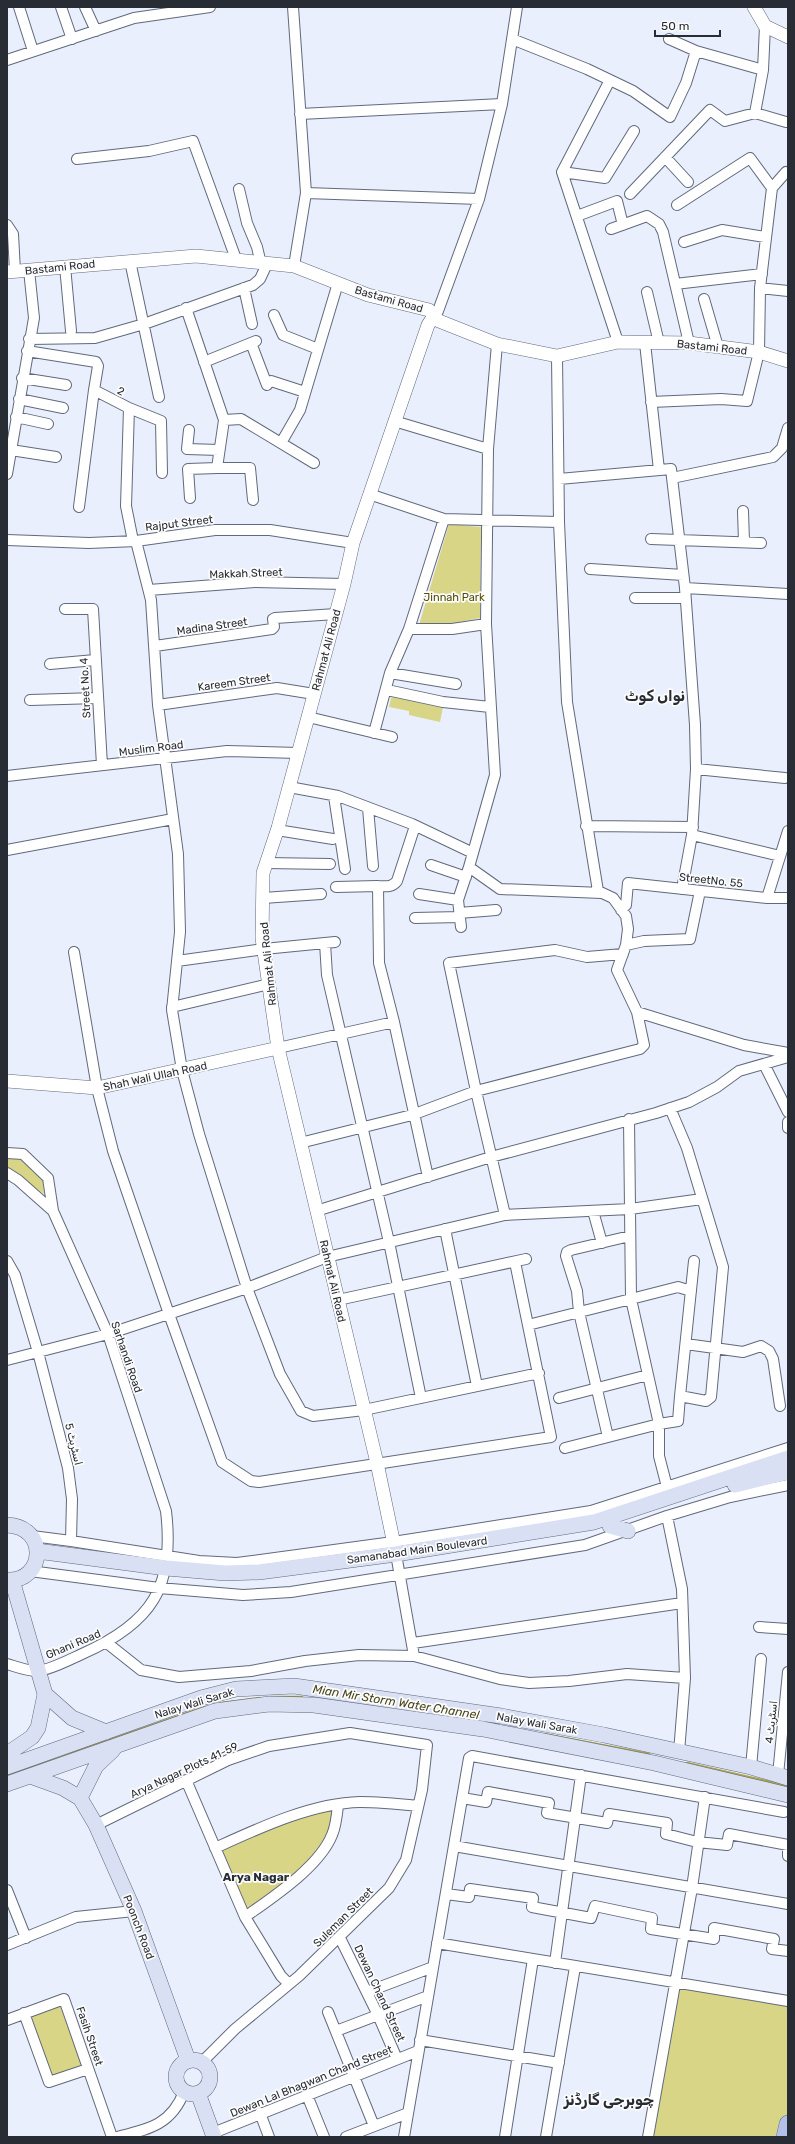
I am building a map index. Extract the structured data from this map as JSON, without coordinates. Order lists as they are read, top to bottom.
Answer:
{
  "streets": {
    "main road": ["Samanabad Main Boulevard", "Nalay Wali Sarak", "Poonch Road"],
    "street": [
      "Bastami Road",
      "2",
      "Rajput Street",
      "Makkah Street",
      "Madina Street",
      "Rahmat Ali Road",
      "Kareem Street",
      "Street No. 4",
      "Muslim Road",
      "StreetNo. 55",
      "Shah Wali Ullah Road",
      "Sarhandi Road",
      "اسٹریٹ 5",
      "Ghani Road",
      "اسٹریٹ 4",
      "Arya Nagar Plots 41-59",
      "Suleman Street",
      "Dewan Chand Street",
      "Fasih Street",
      "Dewan Lal Bhagwan Chand Street"
    ]
  },
  "crossings": [
    ["Bastami Road", "Rahmat Ali Road"],
    ["2", "Rajput Street"],
    ["2", "Makkah Street"],
    ["2", "Madina Street"],
    ["2", "Rahmat Ali Road"],
    ["2", "Kareem Street"],
    ["2", "Muslim Road"],
    ["2", "Shah Wali Ullah Road"],
    ["Rajput Street", "Rahmat Ali Road"],
    ["Makkah Street", "Rahmat Ali Road"],
    ["Madina Street", "Rahmat Ali Road"],
    ["Rahmat Ali Road", "Kareem Street"],
    ["Rahmat Ali Road", "Muslim Road"],
    ["Rahmat Ali Road", "Shah Wali Ullah Road"],
    ["Rahmat Ali Road", "Samanabad Main Boulevard"],
    ["Street No. 4", "Muslim Road"],
    ["Sarhandi Road", "Samanabad Main Boulevard"],
    ["Sarhandi Road", "Ghani Road"],
    ["Samanabad Main Boulevard", "Ghani Road"],
    ["Nalay Wali Sarak", "اسٹریٹ 4"],
    ["Nalay Wali Sarak", "Poonch Road"],
    ["Arya Nagar Plots 41-59", "Suleman Street"],
    ["Arya Nagar Plots 41-59", "Poonch Road"],
    ["Suleman Street", "Poonch Road"],
    ["Suleman Street", "Dewan Chand Street"],
    ["Dewan Chand Street", "Dewan Lal Bhagwan Chand Street"]
  ],
  "districts": ["نواں کوٹ", "Arya Nagar", "چوبرجی گارڈنز"],
  "water": ["Mian Mir Storm Water Channel"],
  "parks": ["Jinnah Park"],
  "scale_bar": "50 m"
}
